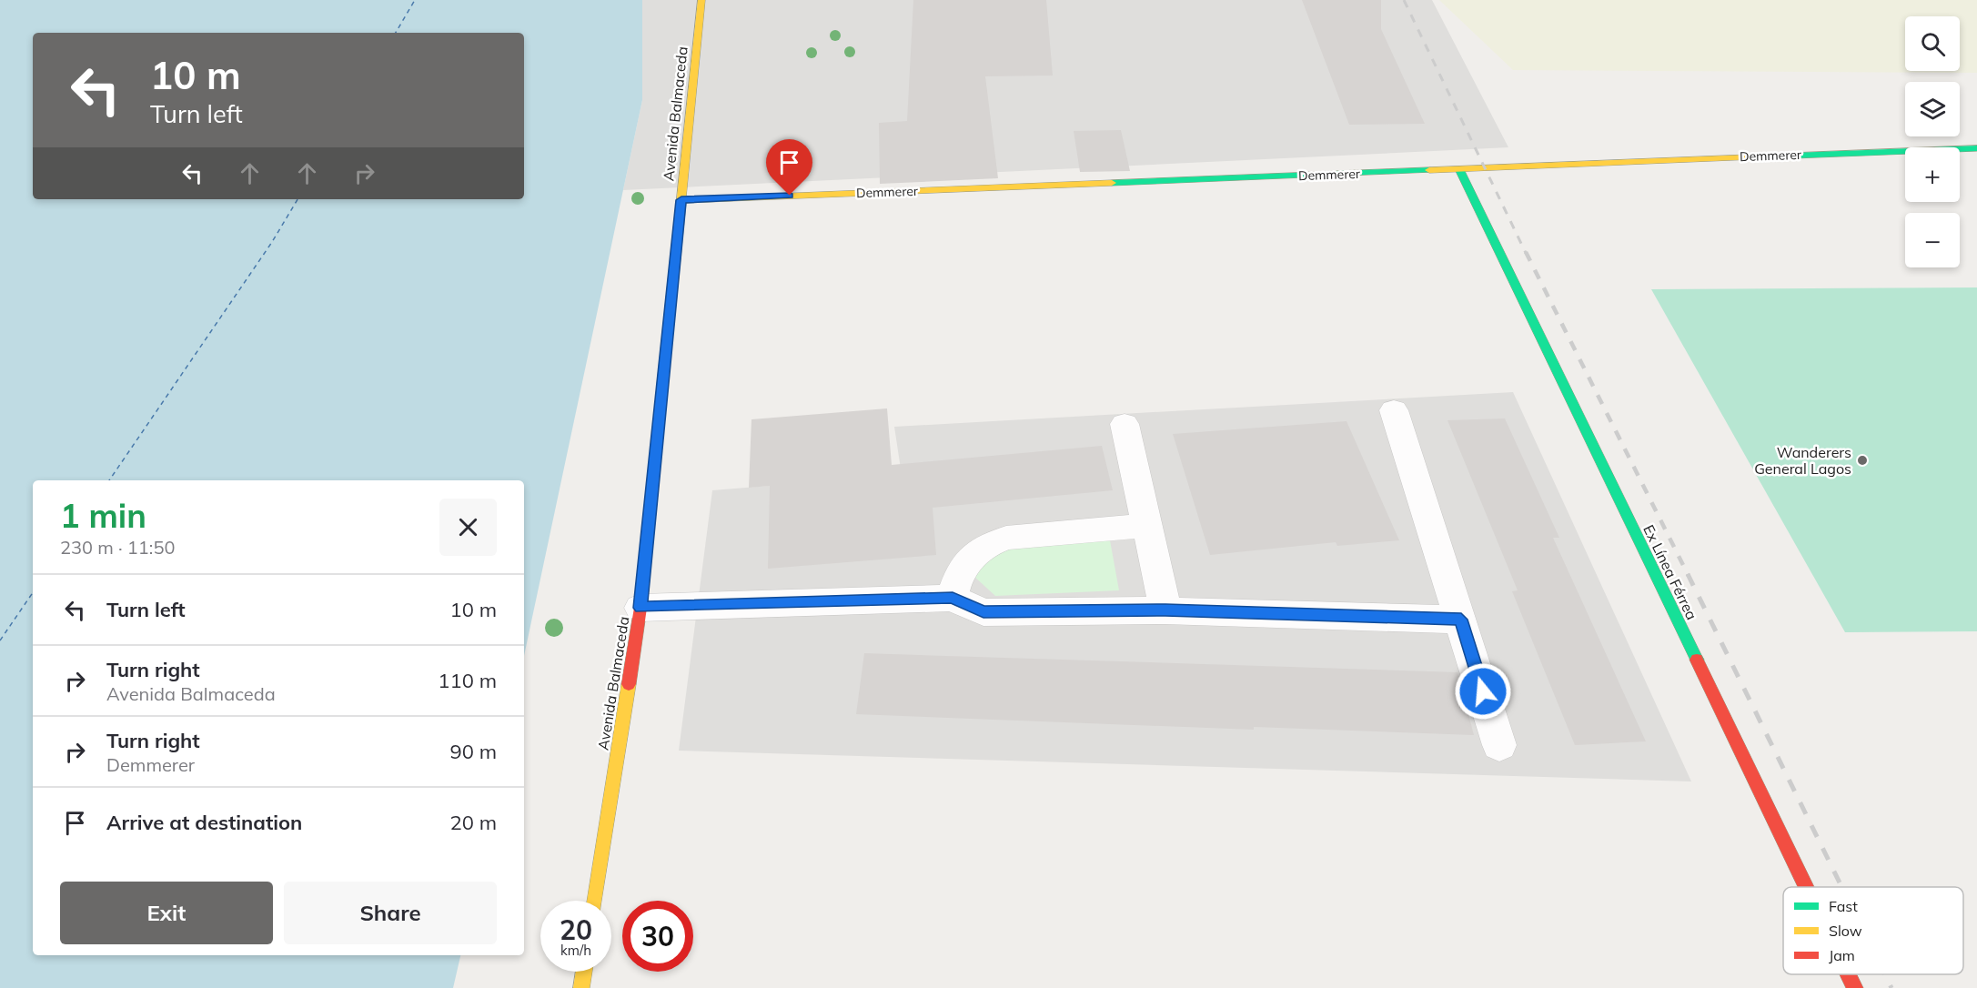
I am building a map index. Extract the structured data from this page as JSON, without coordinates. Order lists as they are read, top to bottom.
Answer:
{
  "streets": {
    "street": ["Avenida Balmaceda", "Demmerer", "Ex Línea Férrea"]
  },
  "crossings": [
    ["Avenida Balmaceda", "Demmerer"],
    ["Demmerer", "Ex Línea Férrea"]
  ],
  "places": ["Wanderers General Lagos"],
  "legend": ["Fast", "Slow", "Jam"],
  "page": {
    "map_buttons": ["+", "−"],
    "turn": ["10 m", "Turn left"],
    "heading": ["1 min", "230 m · 11:50"],
    "list": [
      {
        "name": "Turn left",
        "value": "10 m"
      },
      {
        "name": "Turn right",
        "note": "Avenida Balmaceda",
        "value": "110 m"
      },
      {
        "name": "Turn right",
        "note": "Demmerer",
        "value": "90 m"
      },
      {
        "name": "Arrive at destination",
        "value": "20 m"
      }
    ],
    "buttons": ["Exit", "Share"],
    "speed": "20 km/h",
    "limit": "30"
  }
}
